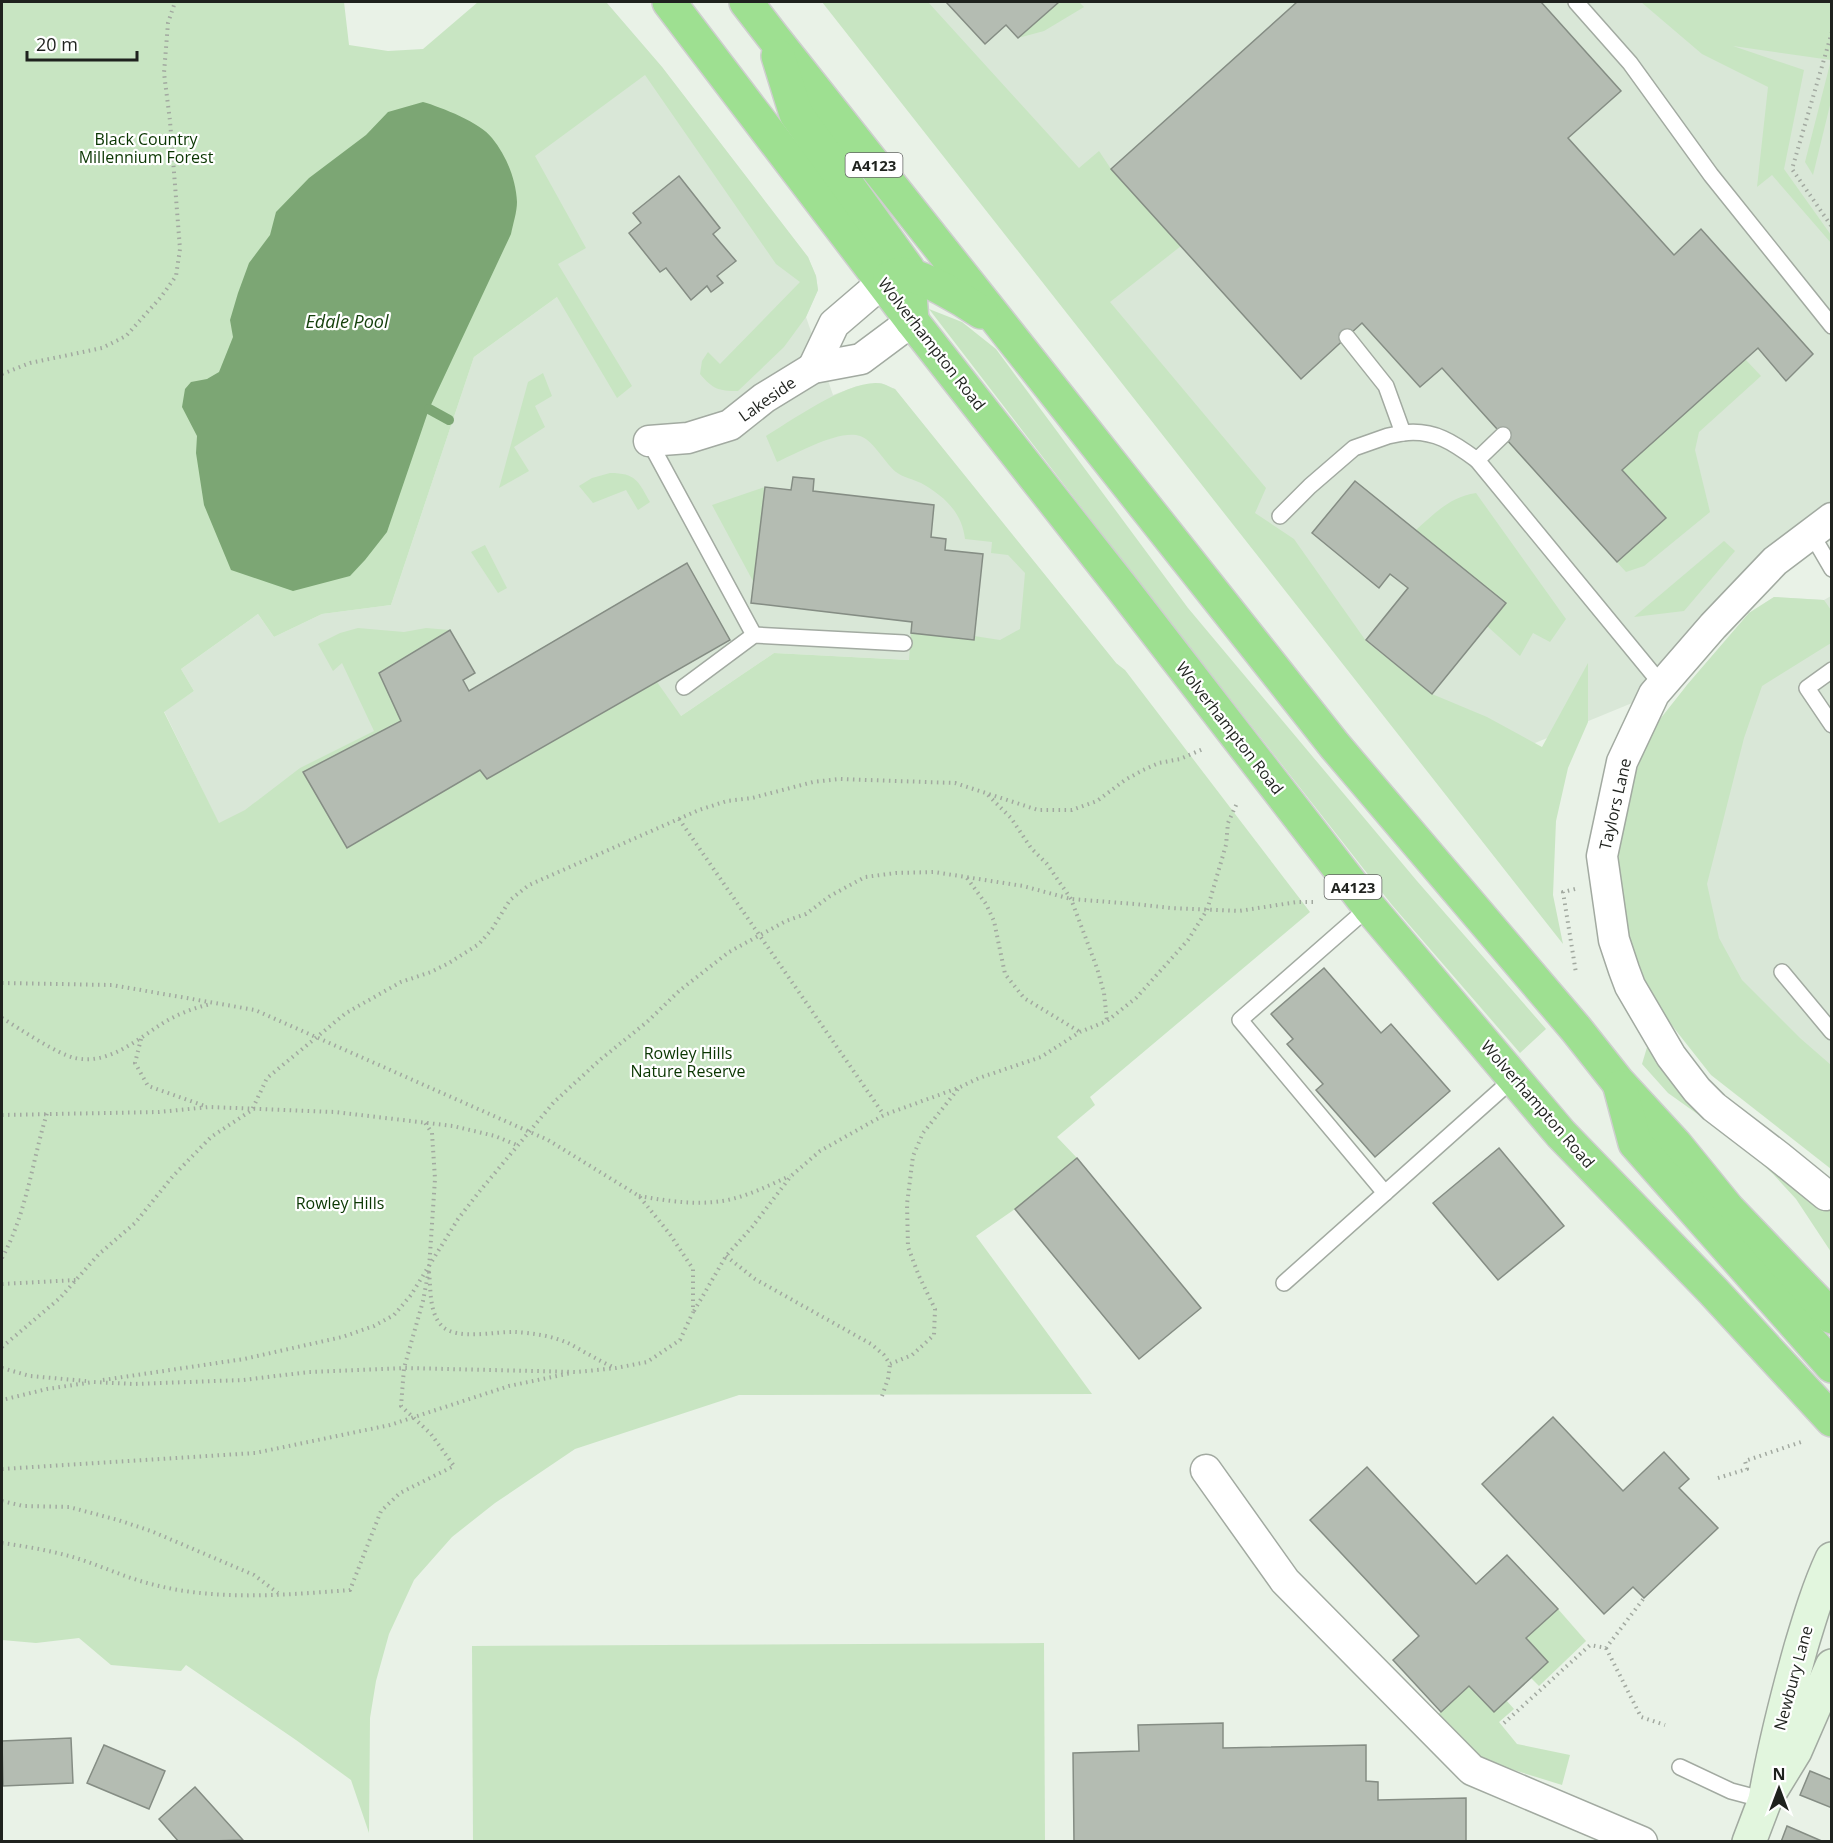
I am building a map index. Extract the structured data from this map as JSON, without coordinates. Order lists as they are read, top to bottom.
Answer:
{
  "streets": {
    "highway": ["A4123", "Wolverhampton Road"],
    "street": ["Lakeside", "Taylors Lane", "Newbury Lane"]
  },
  "crossings": [
    ["Wolverhampton Road", "Lakeside"]
  ],
  "water": ["Edale Pool"],
  "parks": ["Black Country Millennium Forest", "Rowley Hills Nature Reserve", "Rowley Hills"],
  "scale_bar": "20 m",
  "north": "top"
}
